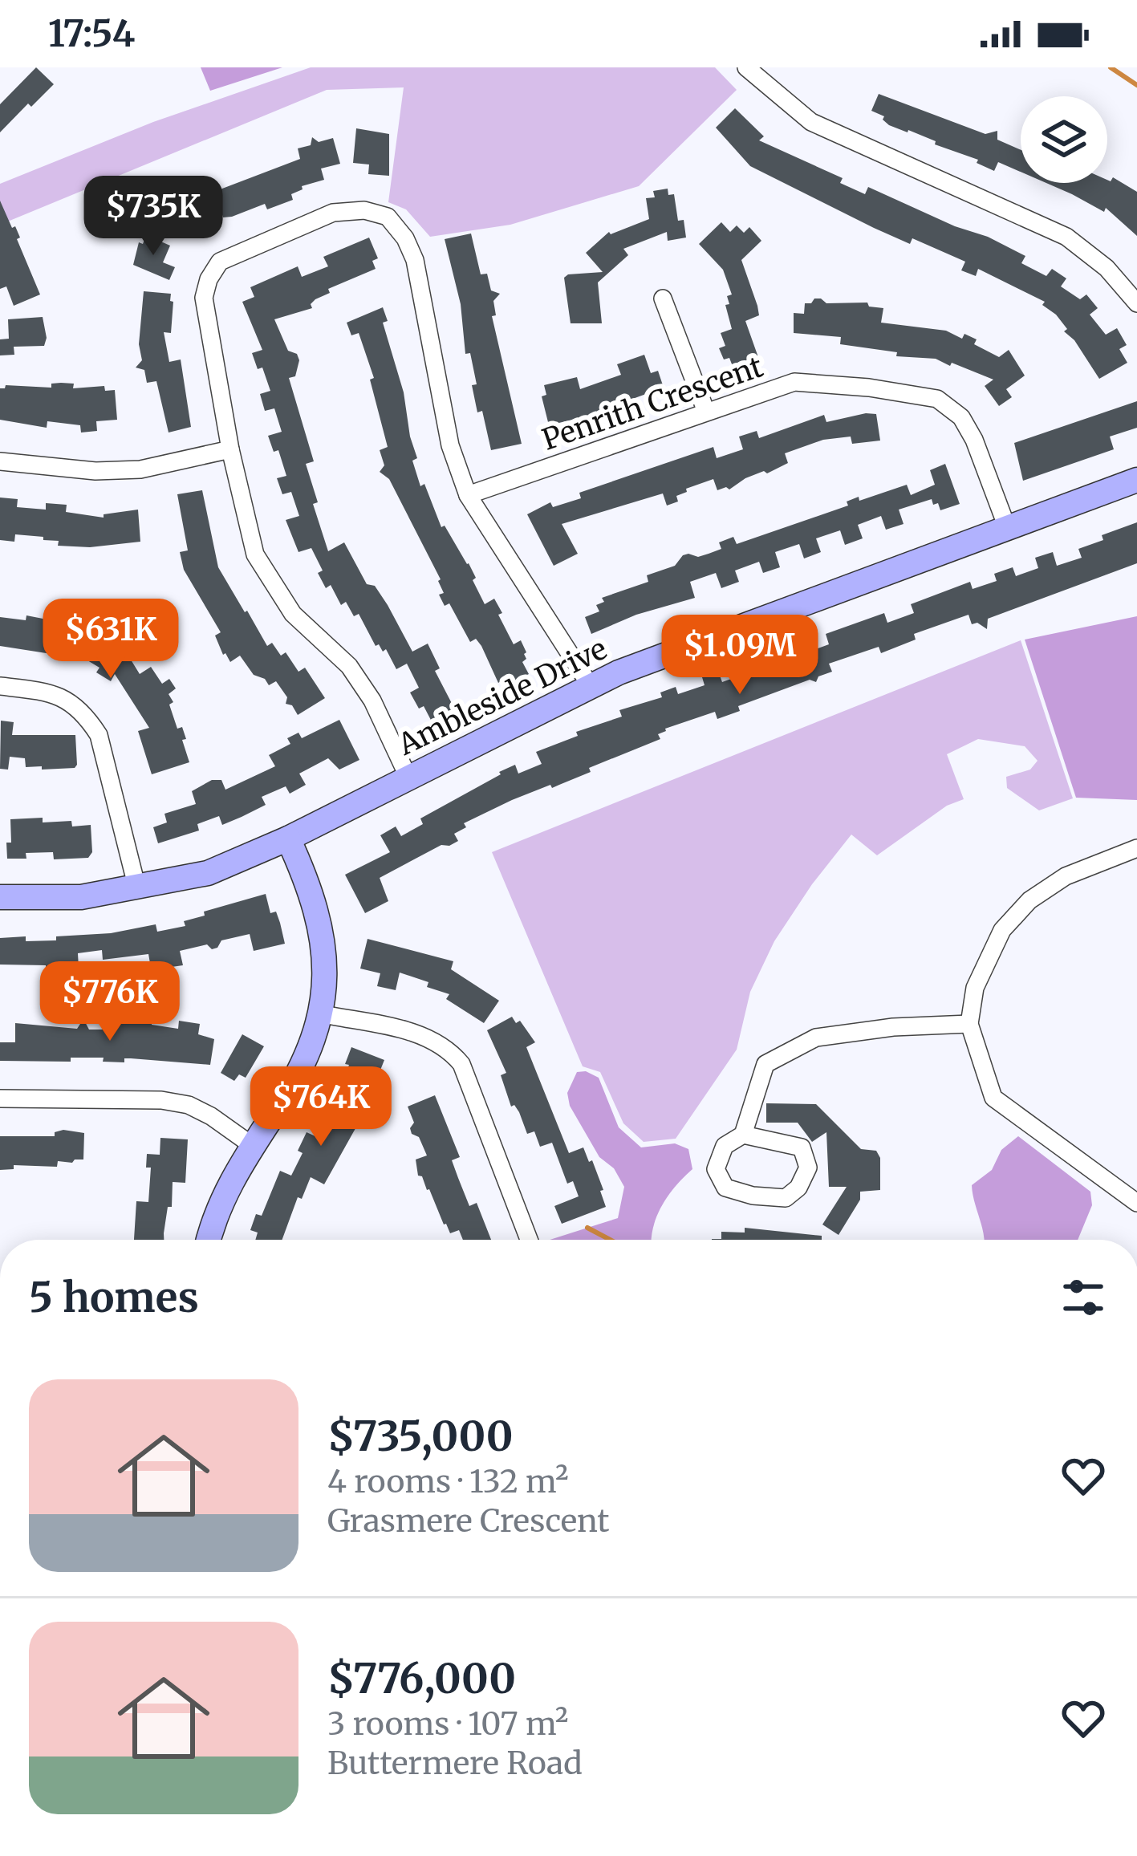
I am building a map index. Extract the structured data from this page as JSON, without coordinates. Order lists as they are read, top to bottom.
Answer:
{
  "streets": {
    "street": ["Penrith Crescent", "Ambleside Drive"]
  },
  "crossings": [
    ["Penrith Crescent", "Ambleside Drive"]
  ],
  "page": {
    "status": "17:54",
    "price": [
      "$735K",
      "$631K",
      "$1.09M",
      "$776K",
      "$764K"
    ],
    "heading": "5 homes",
    "list": [
      {
        "name": "$735,000",
        "note": "4 rooms · 132 m² · Grasmere Crescent"
      },
      {
        "name": "$776,000",
        "note": "3 rooms · 107 m² · Buttermere Road"
      }
    ]
  }
}
